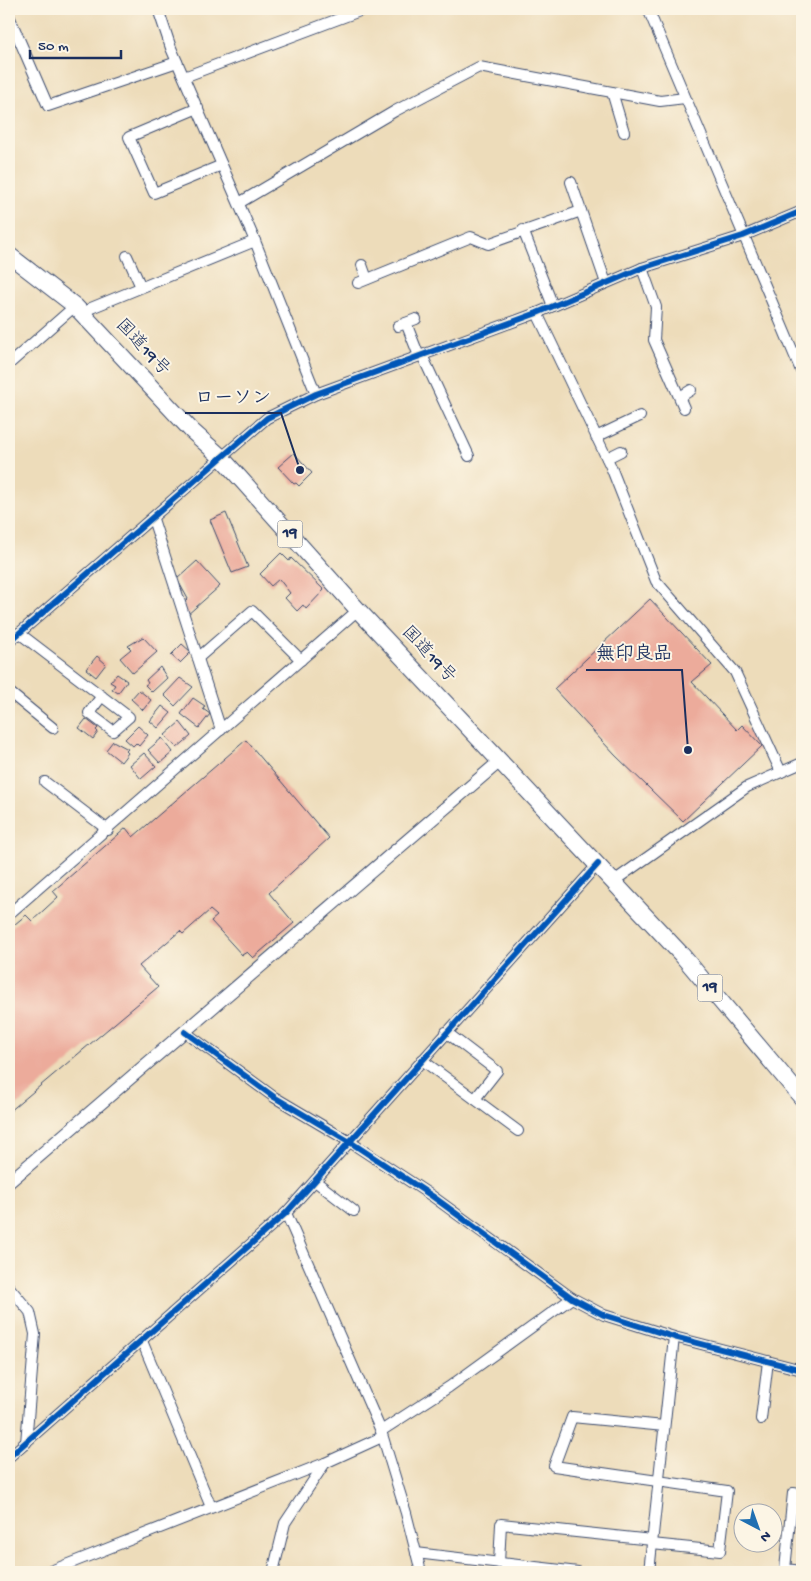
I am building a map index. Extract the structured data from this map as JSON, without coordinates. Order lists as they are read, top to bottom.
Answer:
{
  "streets": {
    "highway": ["国道19号", "19"]
  },
  "places": ["ローソン", "無印良品"],
  "scale_bar": "50 m",
  "north": "bottom right"
}
